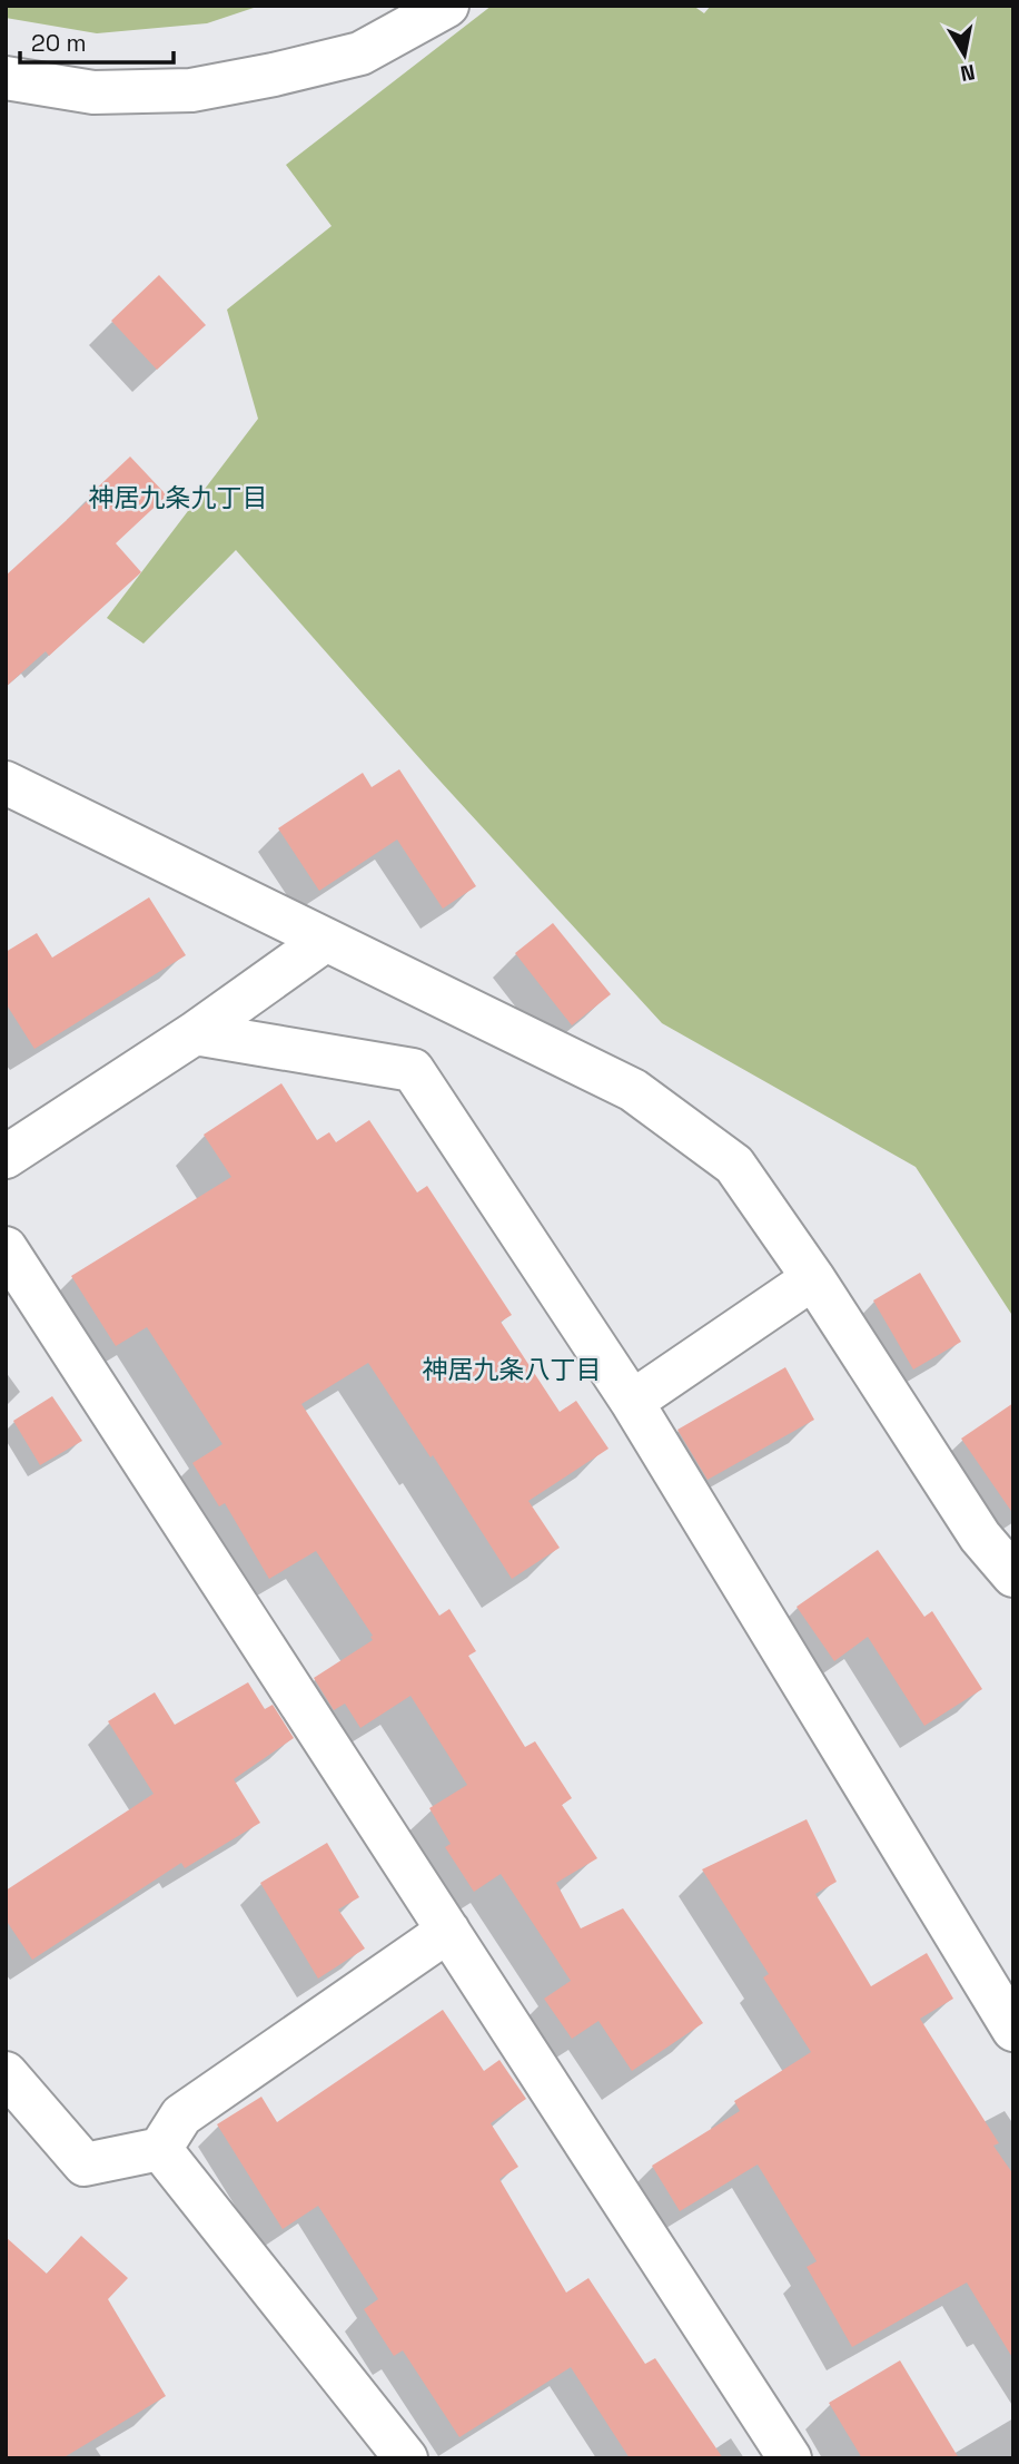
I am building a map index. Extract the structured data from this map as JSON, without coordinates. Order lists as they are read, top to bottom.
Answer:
{
  "districts": ["神居九条九丁目", "神居九条八丁目"],
  "scale_bar": "20 m",
  "north": "bottom"
}
